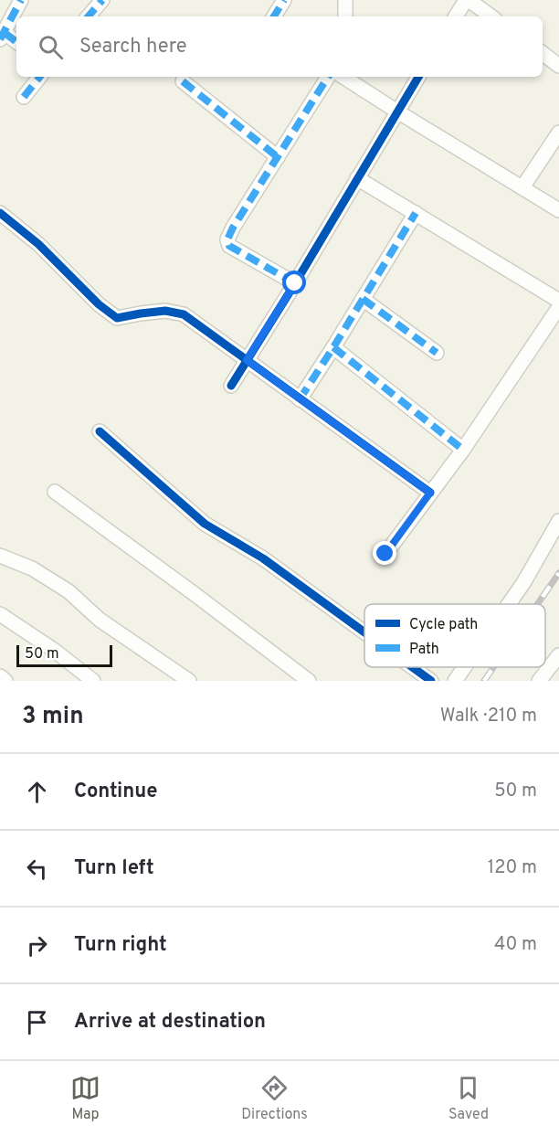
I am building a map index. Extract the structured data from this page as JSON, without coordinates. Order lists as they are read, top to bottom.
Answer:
{
  "legend": ["Cycle path", "Path"],
  "scale_bar": "50 m",
  "page": {
    "search": "Search here",
    "scale": "50 m",
    "heading": ["3 min", "Walk · 210 m"],
    "list": [
      ["Continue", "50 m"],
      ["Turn left", "120 m"],
      ["Turn right", "40 m"],
      "Arrive at destination"
    ],
    "nav": ["Map", "Directions", "Saved"]
  }
}
